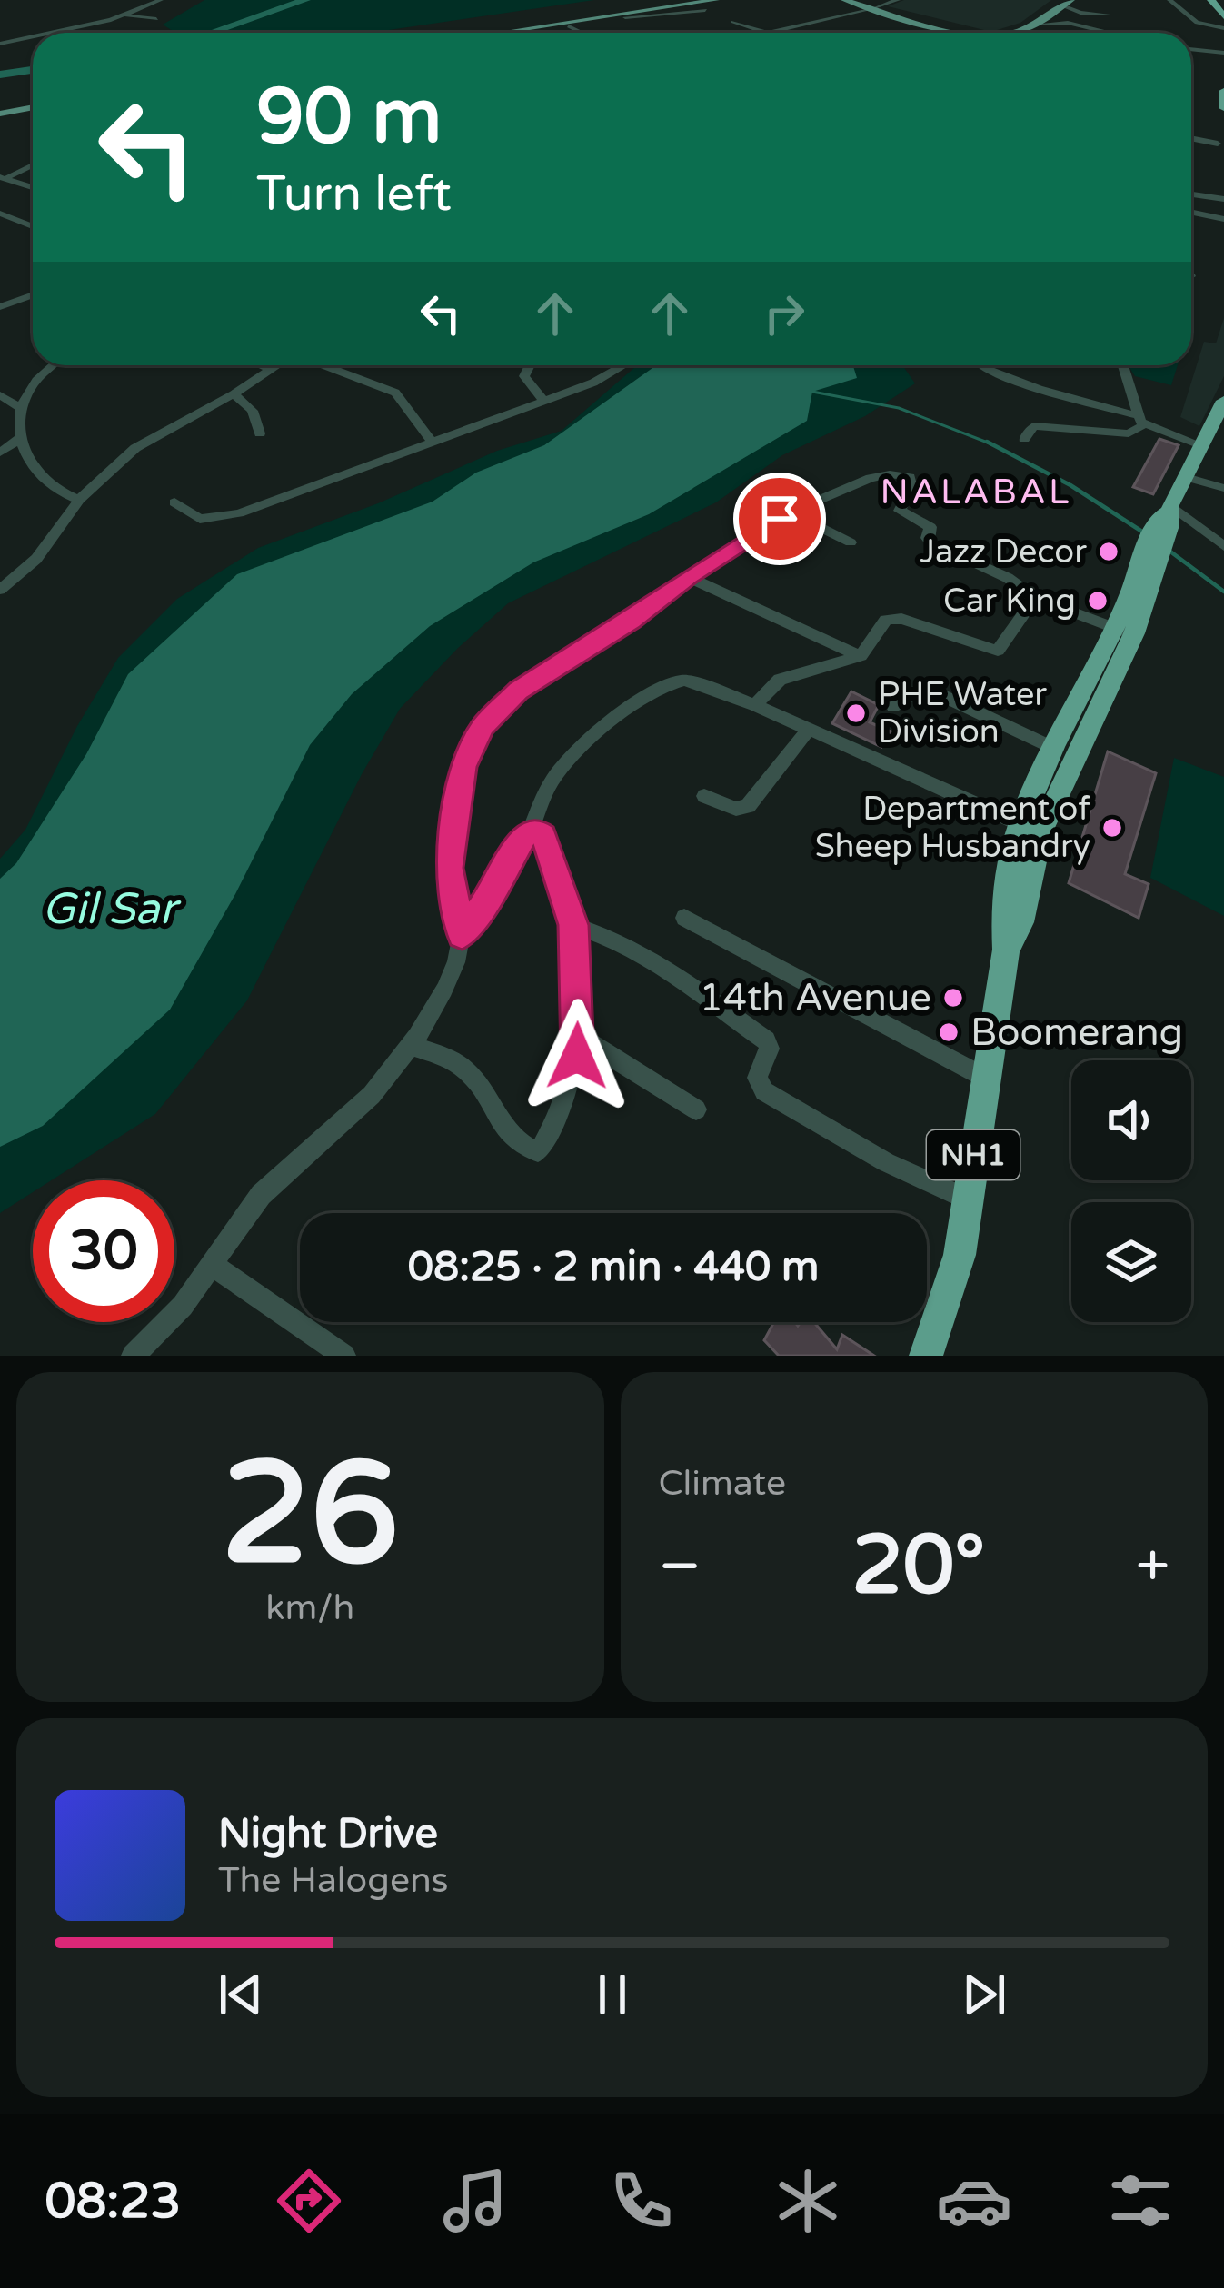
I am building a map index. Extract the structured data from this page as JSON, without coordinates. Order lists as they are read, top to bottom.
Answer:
{
  "streets": {
    "highway": ["NH1"]
  },
  "districts": ["NALABAL"],
  "water": ["Gil Sar"],
  "places": [
    "Jazz Decor",
    "Car King",
    "PHE Water Division",
    "Department of Sheep Husbandry",
    "14th Avenue",
    "Boomerang"
  ],
  "page": {
    "turn": ["90 m", "Turn left"],
    "limit": "30",
    "trip": "08:25 · 2 min · 440 m",
    "tile": [
      ["26", "km/h"],
      "Climate"
    ],
    "heat": ["−", "20°", "+"],
    "song": ["Night Drive", "The Halogens"],
    "tabs": "08:23"
  }
}
